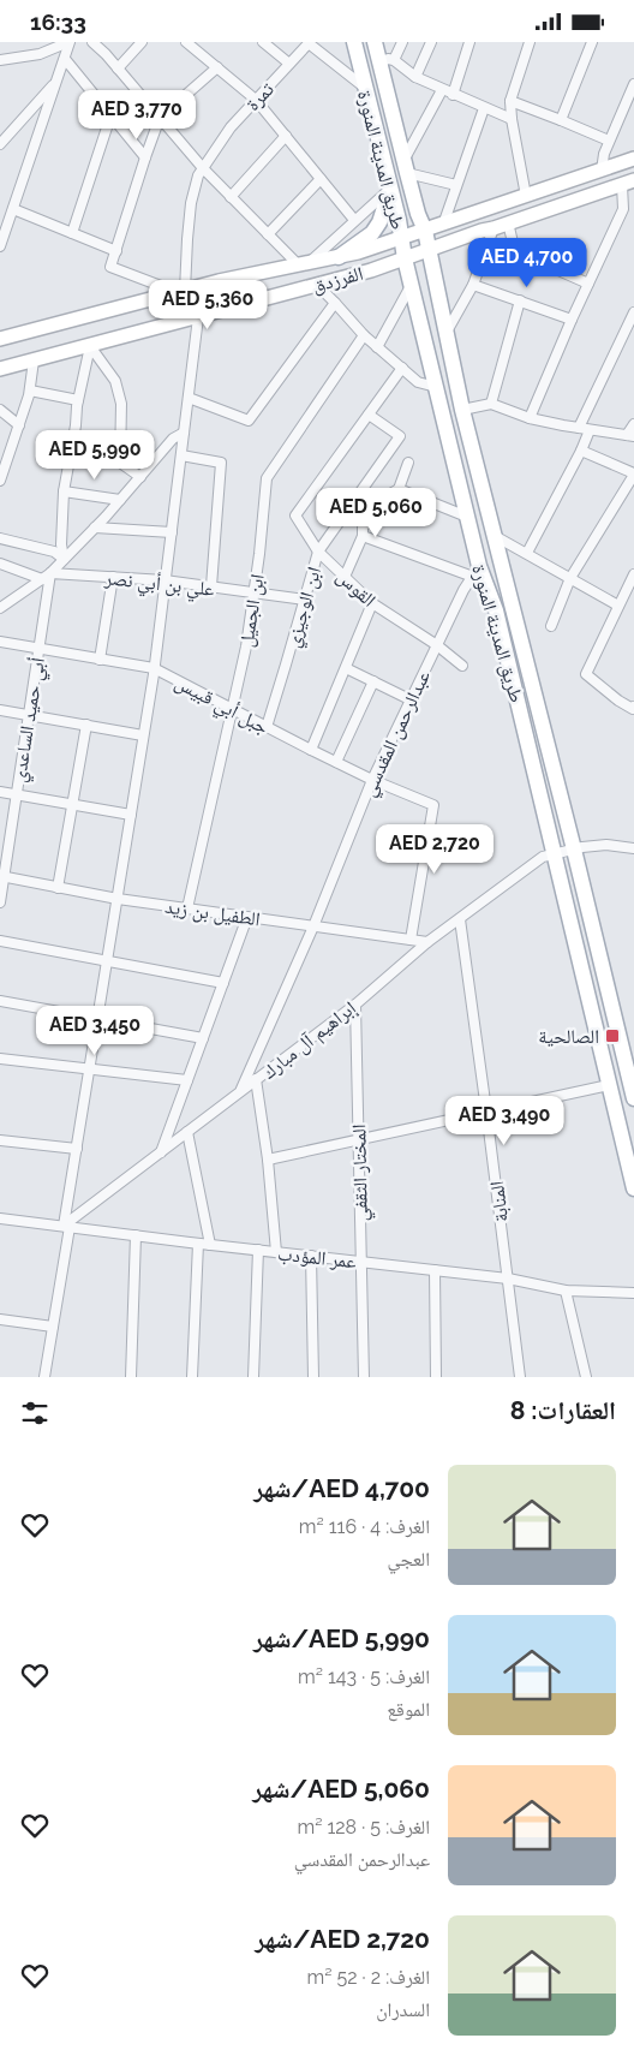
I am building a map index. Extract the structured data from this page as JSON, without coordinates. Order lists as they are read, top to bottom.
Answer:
{
  "streets": {
    "main road": ["طريق المدينة المنورة", "الفرزدق"],
    "street": [
      "تمرة",
      "علي بن أبي نصر",
      "القوس",
      "ابن الوجيزي",
      "ابن الجميل",
      "جبل أبي قبيس",
      "أبي حميد الساعدي",
      "عبدالرحمن المقدسي",
      "الطفيل بن زيد",
      "إبراهيم آل مبارك",
      "المختار الثقفي",
      "المنابة",
      "عمر المؤدب"
    ]
  },
  "crossings": [
    ["تمرة", "طريق المدينة المنورة"],
    ["تمرة", "الفرزدق"],
    ["طريق المدينة المنورة", "الفرزدق"],
    ["طريق المدينة المنورة", "عبدالرحمن المقدسي"],
    ["طريق المدينة المنورة", "إبراهيم آل مبارك"],
    ["علي بن أبي نصر", "ابن الوجيزي"],
    ["علي بن أبي نصر", "ابن الجميل"],
    ["علي بن أبي نصر", "أبي حميد الساعدي"],
    ["القوس", "ابن الوجيزي"],
    ["القوس", "عبدالرحمن المقدسي"],
    ["ابن الوجيزي", "جبل أبي قبيس"],
    ["ابن الجميل", "جبل أبي قبيس"],
    ["ابن الجميل", "الطفيل بن زيد"],
    ["جبل أبي قبيس", "أبي حميد الساعدي"],
    ["جبل أبي قبيس", "عبدالرحمن المقدسي"],
    ["جبل أبي قبيس", "الطفيل بن زيد"],
    ["أبي حميد الساعدي", "الطفيل بن زيد"],
    ["عبدالرحمن المقدسي", "الطفيل بن زيد"],
    ["عبدالرحمن المقدسي", "إبراهيم آل مبارك"],
    ["الطفيل بن زيد", "إبراهيم آل مبارك"],
    ["إبراهيم آل مبارك", "المختار الثقفي"],
    ["إبراهيم آل مبارك", "المنابة"],
    ["إبراهيم آل مبارك", "عمر المؤدب"],
    ["المختار الثقفي", "عمر المؤدب"],
    ["المنابة", "عمر المؤدب"]
  ],
  "places": {
    "transit": ["الصالحية"]
  },
  "page": {
    "status": "16:33",
    "price": [
      "AED 3,770",
      "AED 4,700",
      "AED 5,360",
      "AED 5,990",
      "AED 5,060",
      "AED 2,720",
      "AED 3,450",
      "AED 3,490"
    ],
    "heading": "العقارات: 8",
    "list": [
      {
        "name": "AED 4,700/شهر",
        "note": "الغرف: 4 · 116 m² · العجي"
      },
      {
        "name": "AED 5,990/شهر",
        "note": "الغرف: 5 · 143 m² · الموقع"
      },
      {
        "name": "AED 5,060/شهر",
        "note": "الغرف: 5 · 128 m² · عبدالرحمن المقدسي"
      },
      {
        "name": "AED 2,720/شهر",
        "note": "الغرف: 2 · 52 m² · السدران"
      }
    ]
  }
}
